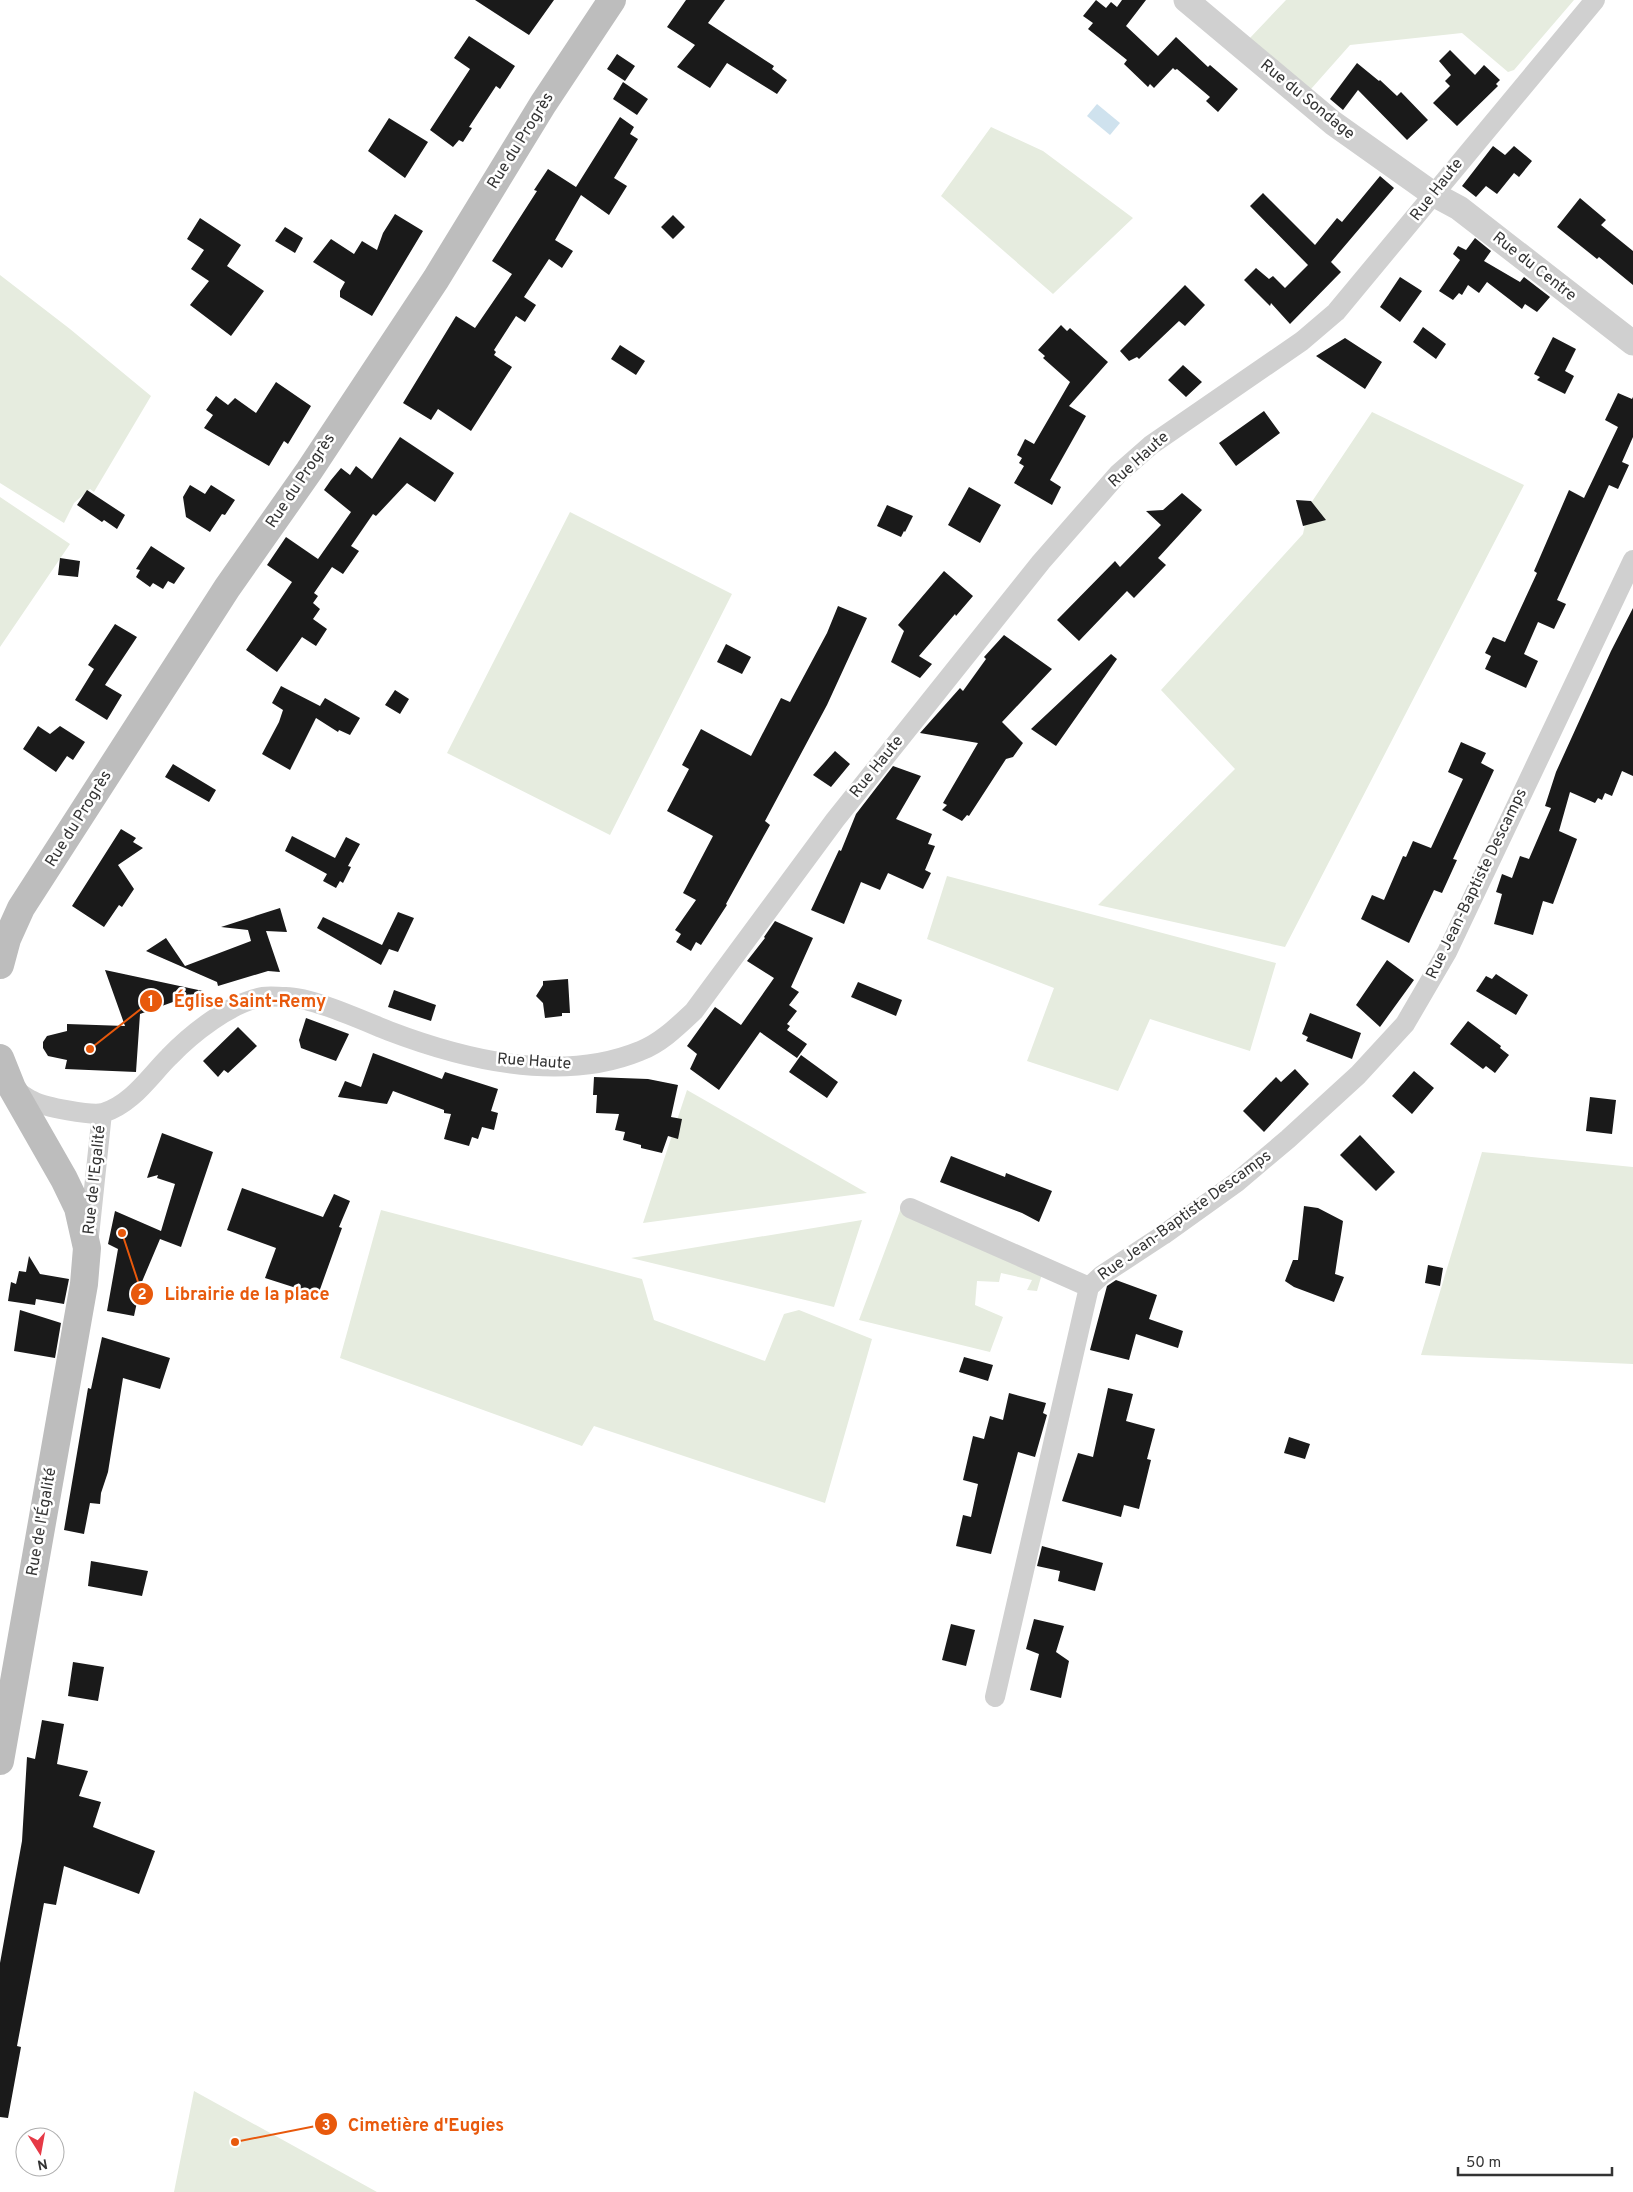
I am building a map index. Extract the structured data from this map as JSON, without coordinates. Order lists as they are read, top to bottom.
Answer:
{
  "streets": {
    "main road": ["Rue du Progrès", "Rue de l'Égalité"],
    "street": [
      "Rue du Sondage",
      "Rue Haute",
      "Rue du Centre",
      "Rue Jean-Baptiste Descamps",
      "Rue de l'Egalité"
    ]
  },
  "crossings": [
    ["Rue du Sondage", "Rue Haute"],
    ["Rue du Sondage", "Rue du Centre"],
    ["Rue Haute", "Rue du Centre"],
    ["Rue Haute", "Rue de l'Egalité"],
    ["Rue de l'Egalité", "Rue de l'Égalité"]
  ],
  "places": ["Église Saint-Remy", "Librairie de la place", "Cimetière d'Eugies"],
  "scale_bar": "50 m",
  "north": "bottom"
}
